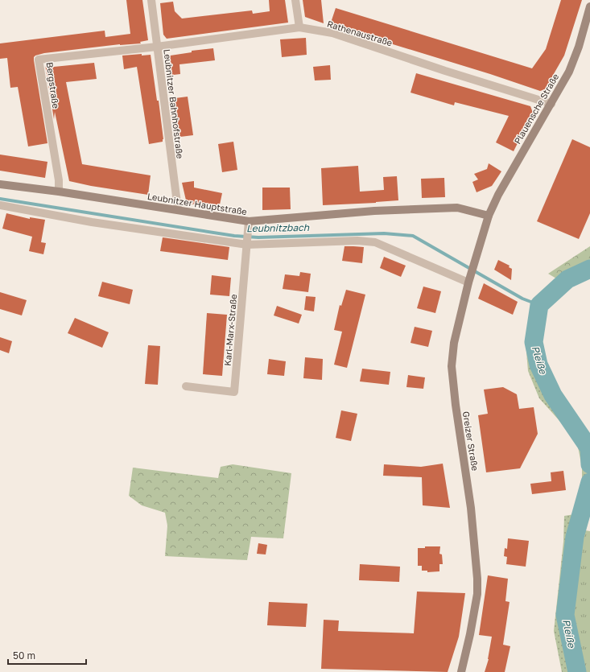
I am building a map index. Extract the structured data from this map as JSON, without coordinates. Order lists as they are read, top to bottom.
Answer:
{
  "streets": {
    "street": [
      "Rathenaustraße",
      "Bergstraße",
      "Leubnitzer Bahnhofstraße",
      "Plauensche Straße",
      "Leubnitzer Hauptstraße",
      "Karl-Marx-Straße",
      "Greizer Straße"
    ]
  },
  "crossings": [
    ["Rathenaustraße", "Bergstraße"],
    ["Rathenaustraße", "Leubnitzer Bahnhofstraße"],
    ["Rathenaustraße", "Plauensche Straße"],
    ["Bergstraße", "Leubnitzer Bahnhofstraße"],
    ["Bergstraße", "Leubnitzer Hauptstraße"],
    ["Leubnitzer Bahnhofstraße", "Leubnitzer Hauptstraße"],
    ["Plauensche Straße", "Leubnitzer Hauptstraße"],
    ["Plauensche Straße", "Greizer Straße"],
    ["Leubnitzer Hauptstraße", "Karl-Marx-Straße"],
    ["Leubnitzer Hauptstraße", "Greizer Straße"]
  ],
  "water": ["Leubnitzbach", "Pleiße"],
  "scale_bar": "50 m"
}
